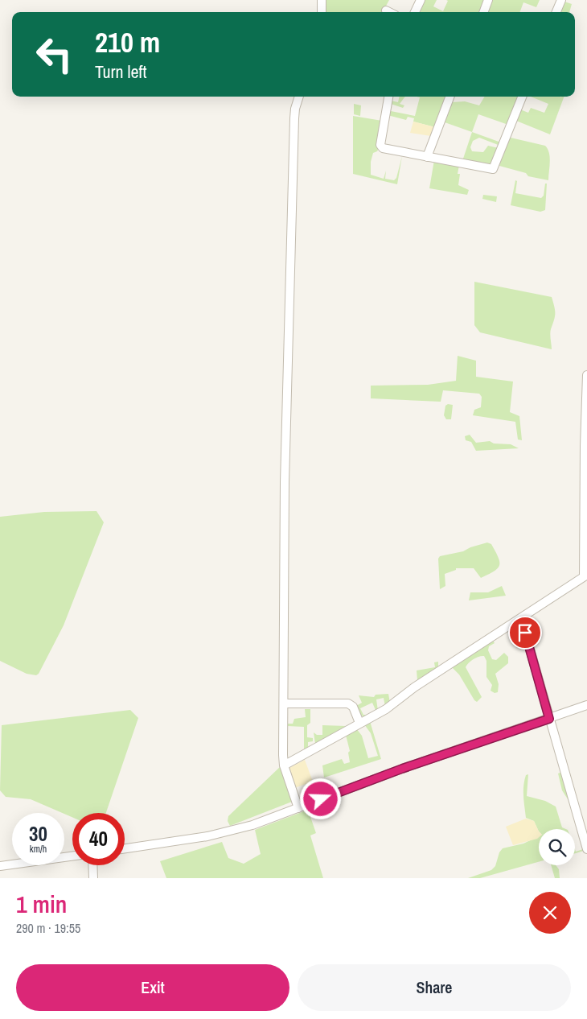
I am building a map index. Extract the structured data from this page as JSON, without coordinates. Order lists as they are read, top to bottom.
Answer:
{
  "page": {
    "turn": ["210 m", "Turn left"],
    "speed": "30 km/h",
    "limit": "40",
    "heading": ["1 min", "290 m · 19:55"],
    "buttons": ["Exit", "Share"]
  }
}
